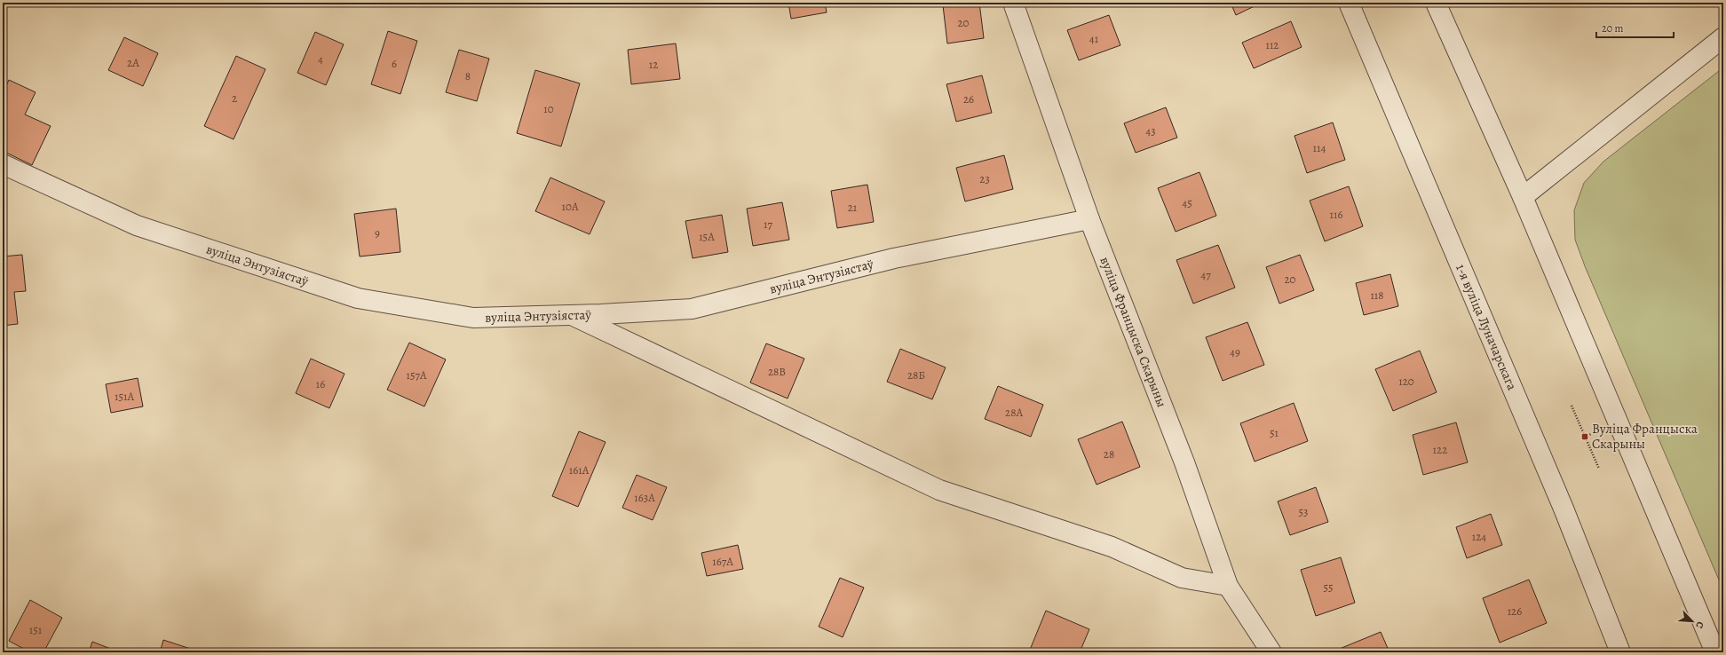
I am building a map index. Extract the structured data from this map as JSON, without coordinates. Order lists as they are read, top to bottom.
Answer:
{
  "streets": {
    "street": ["вуліца Энтузіястаў", "1-я вуліца Луначарскага", "вуліца Францыска Скарыны"]
  },
  "crossings": [
    ["вуліца Энтузіястаў", "вуліца Францыска Скарыны"]
  ],
  "places": {
    "transit": ["Вуліца Францыска Скарыны"]
  },
  "house_numbers": [
    "20",
    "41",
    "112",
    "4",
    "2А",
    "6",
    "12",
    "8",
    "2",
    "26",
    "10",
    "43",
    "114",
    "23",
    "45",
    "10А",
    "21",
    "116",
    "17",
    "9",
    "15А",
    "47",
    "20",
    "118",
    "49",
    "28В",
    "157А",
    "28Б",
    "120",
    "16",
    "151А",
    "28А",
    "51",
    "122",
    "28",
    "161А",
    "163А",
    "53",
    "124",
    "167А",
    "55",
    "126",
    "151"
  ],
  "scale_bar": "20 m",
  "north": "bottom right"
}
